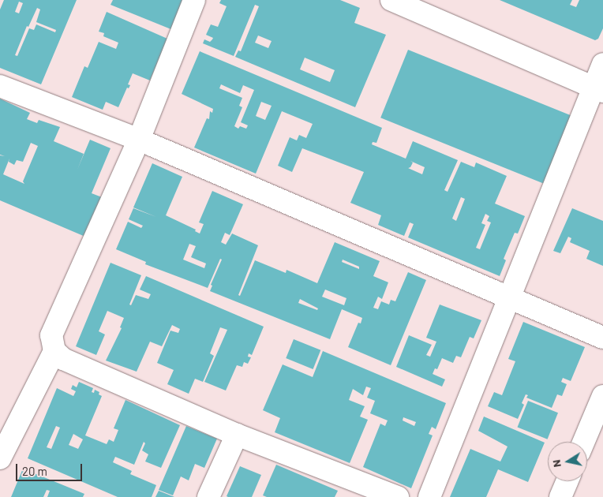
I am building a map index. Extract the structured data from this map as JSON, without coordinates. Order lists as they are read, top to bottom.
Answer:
{
  "scale_bar": "20 m",
  "north": "left"
}
